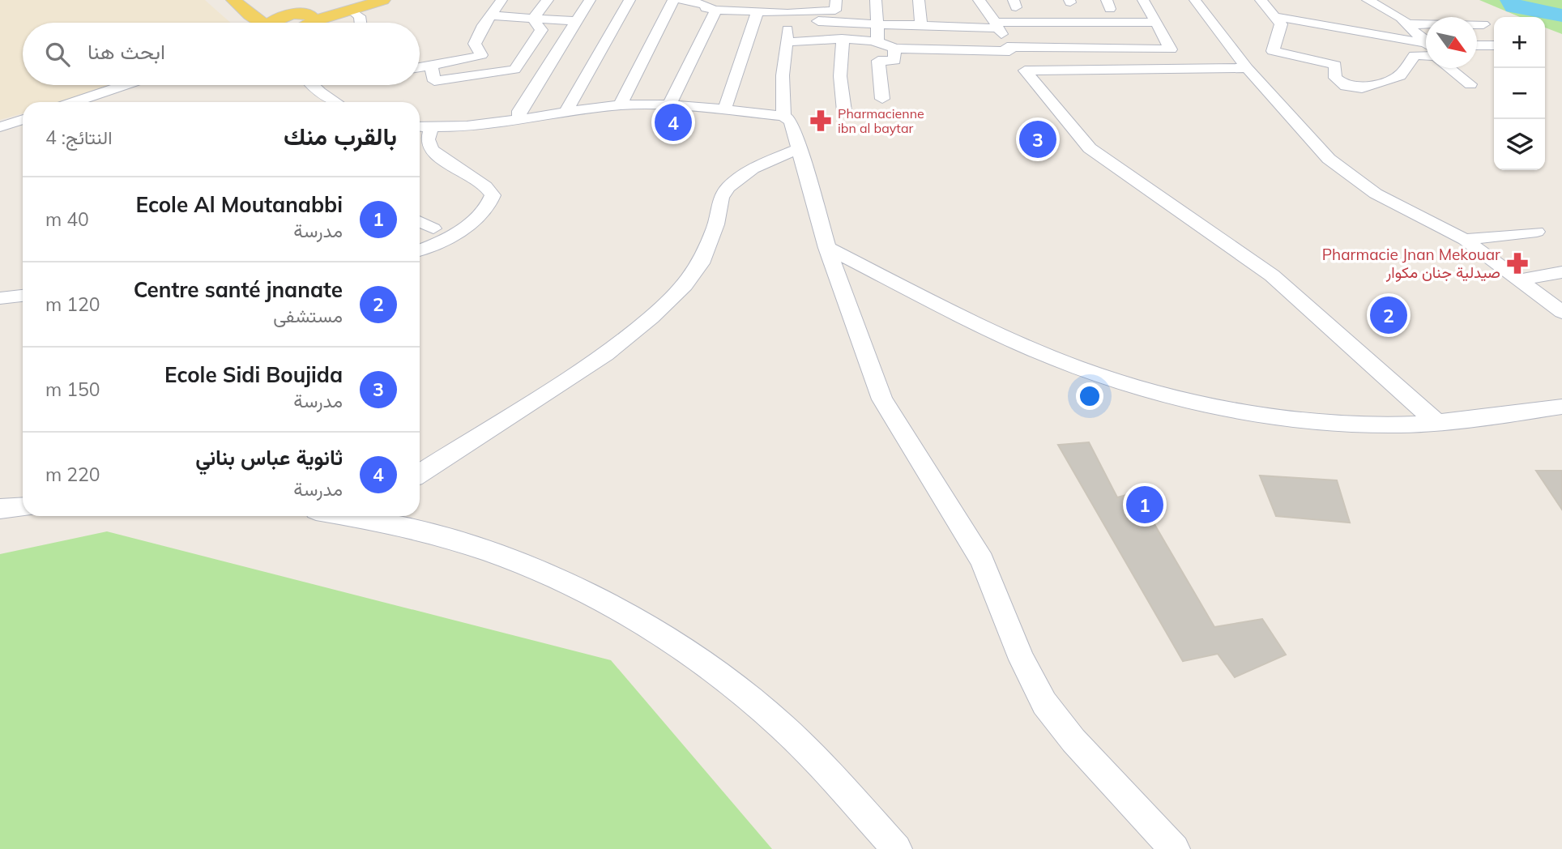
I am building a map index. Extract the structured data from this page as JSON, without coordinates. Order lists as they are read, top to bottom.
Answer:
{
  "places": {
    "pharmacy": ["Pharmacienne ibn al baytar", "Pharmacie Jnan Mekouar صيدلية جنان مكوار"]
  },
  "north": "bottom right",
  "page": {
    "map_buttons": ["+", "−"],
    "search": "ابحث هنا",
    "pins": [
      "4",
      "3",
      "2",
      "1"
    ],
    "heading": ["بالقرب منك", "النتائج: 4"],
    "list": [
      {
        "mark": "1",
        "name": "Ecole Al Moutanabbi",
        "note": "مدرسة",
        "value": "40 m"
      },
      {
        "mark": "2",
        "name": "Centre santé jnanate",
        "note": "مستشفى",
        "value": "120 m"
      },
      {
        "mark": "3",
        "name": "Ecole Sidi Boujida",
        "note": "مدرسة",
        "value": "150 m"
      },
      {
        "mark": "4",
        "name": "ثانوية عباس بناني",
        "note": "مدرسة",
        "value": "220 m"
      }
    ]
  }
}
